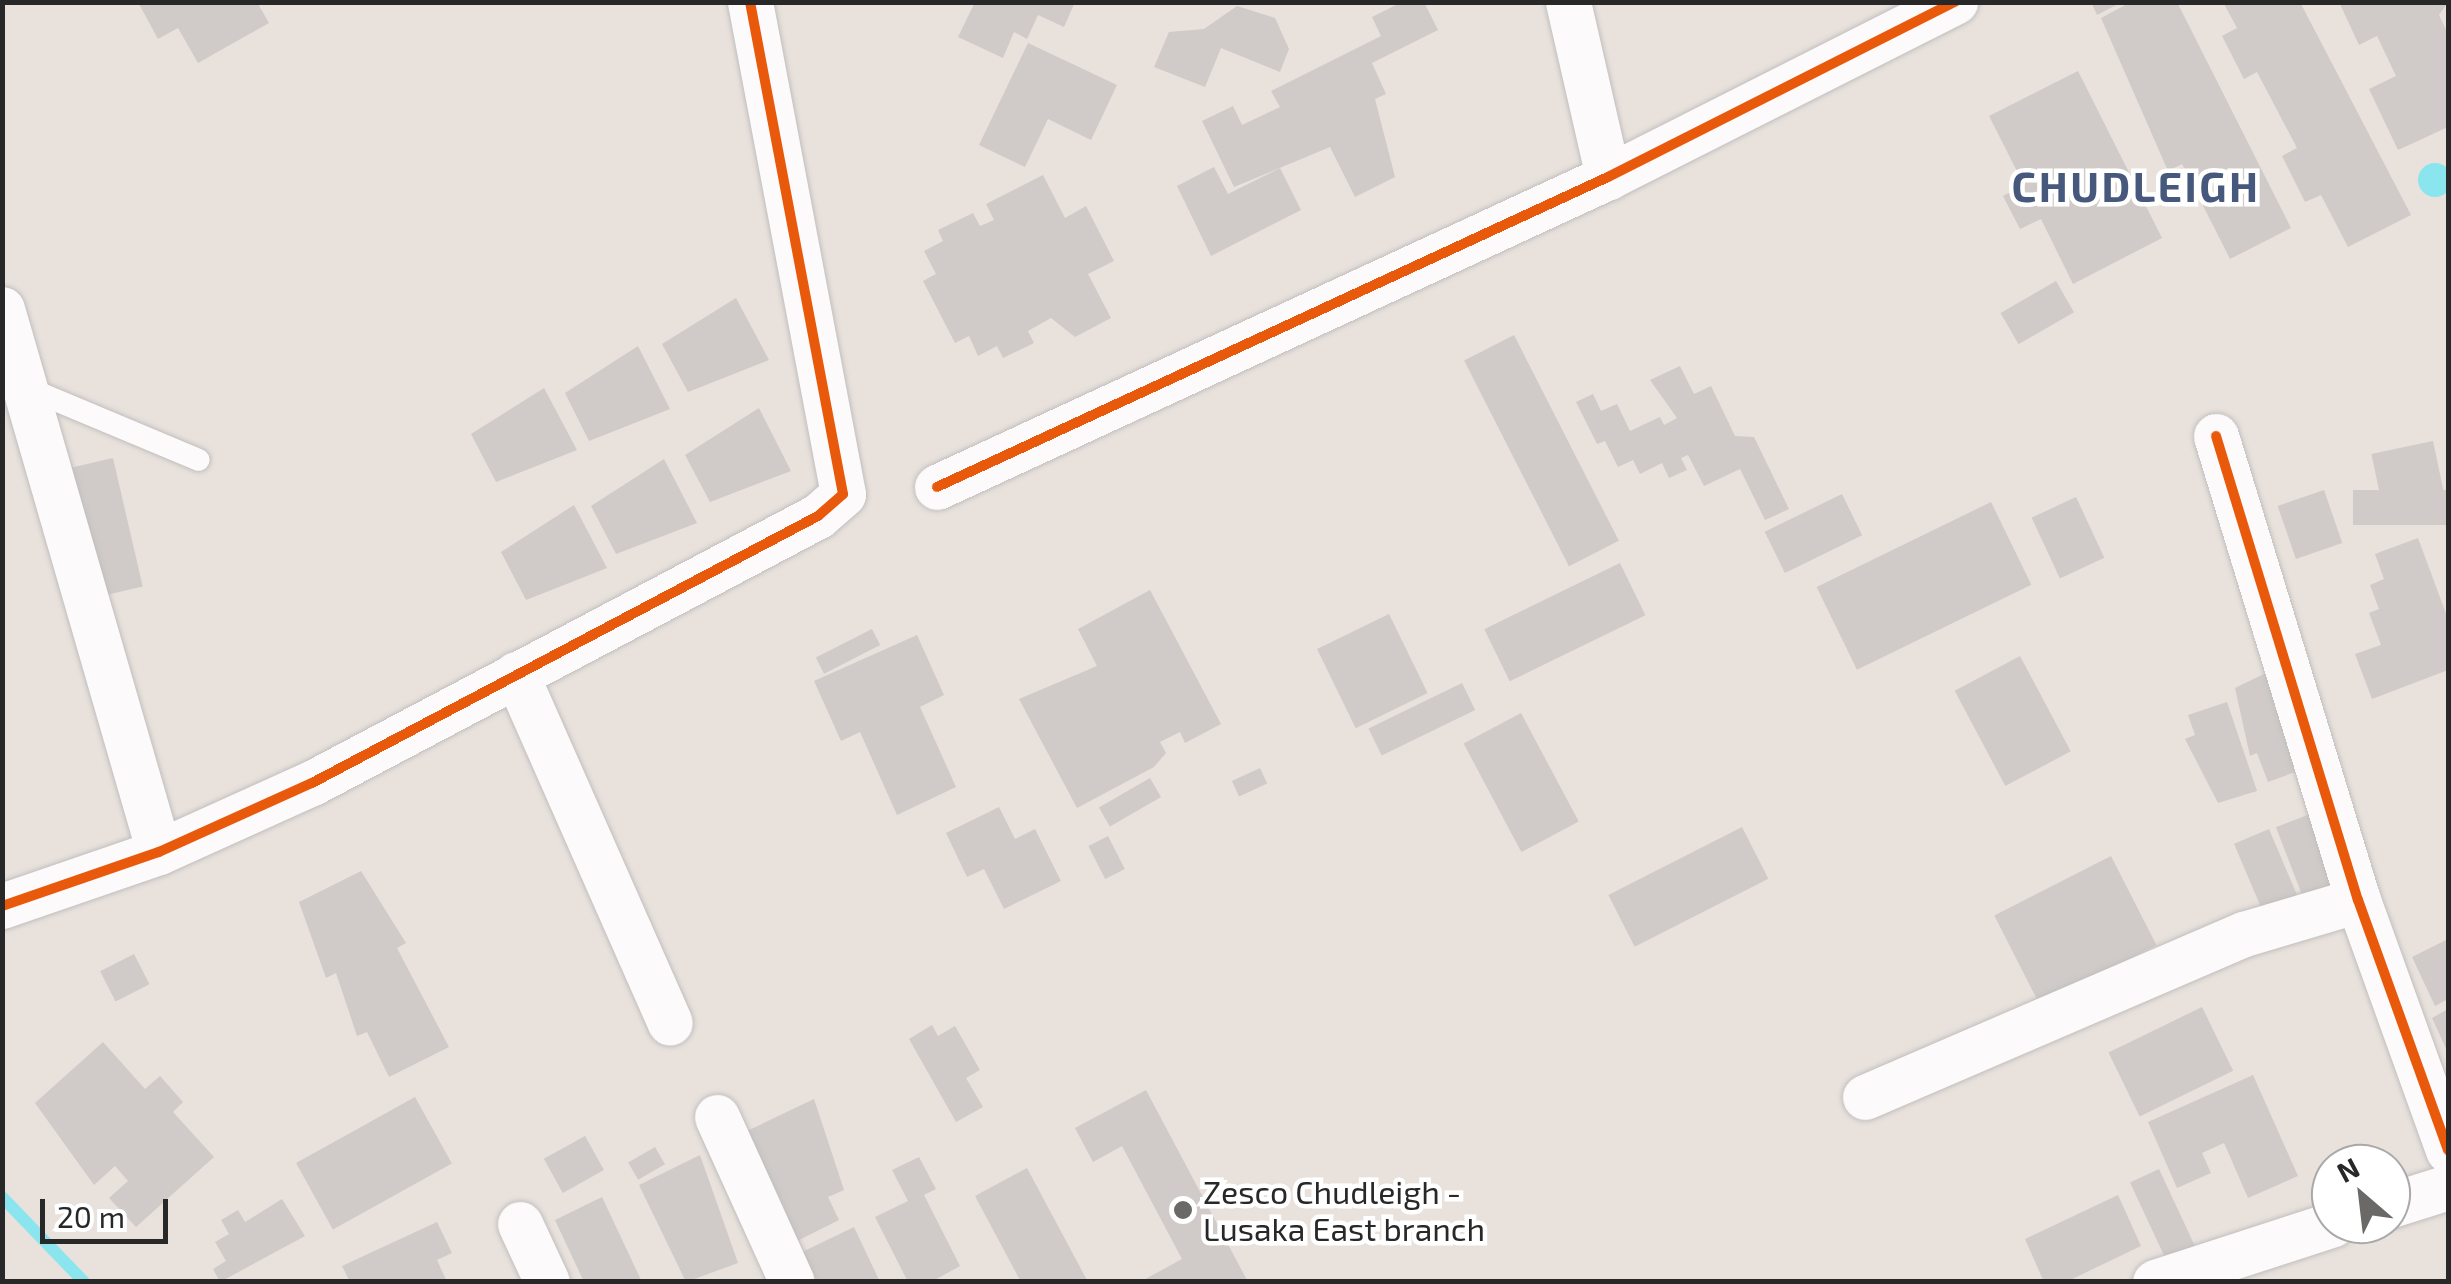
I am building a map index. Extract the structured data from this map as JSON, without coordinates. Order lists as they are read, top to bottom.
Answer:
{
  "districts": ["CHUDLEIGH"],
  "places": ["Zesco Chudleigh - Lusaka East branch"],
  "scale_bar": "20 m",
  "north": "top left"
}
